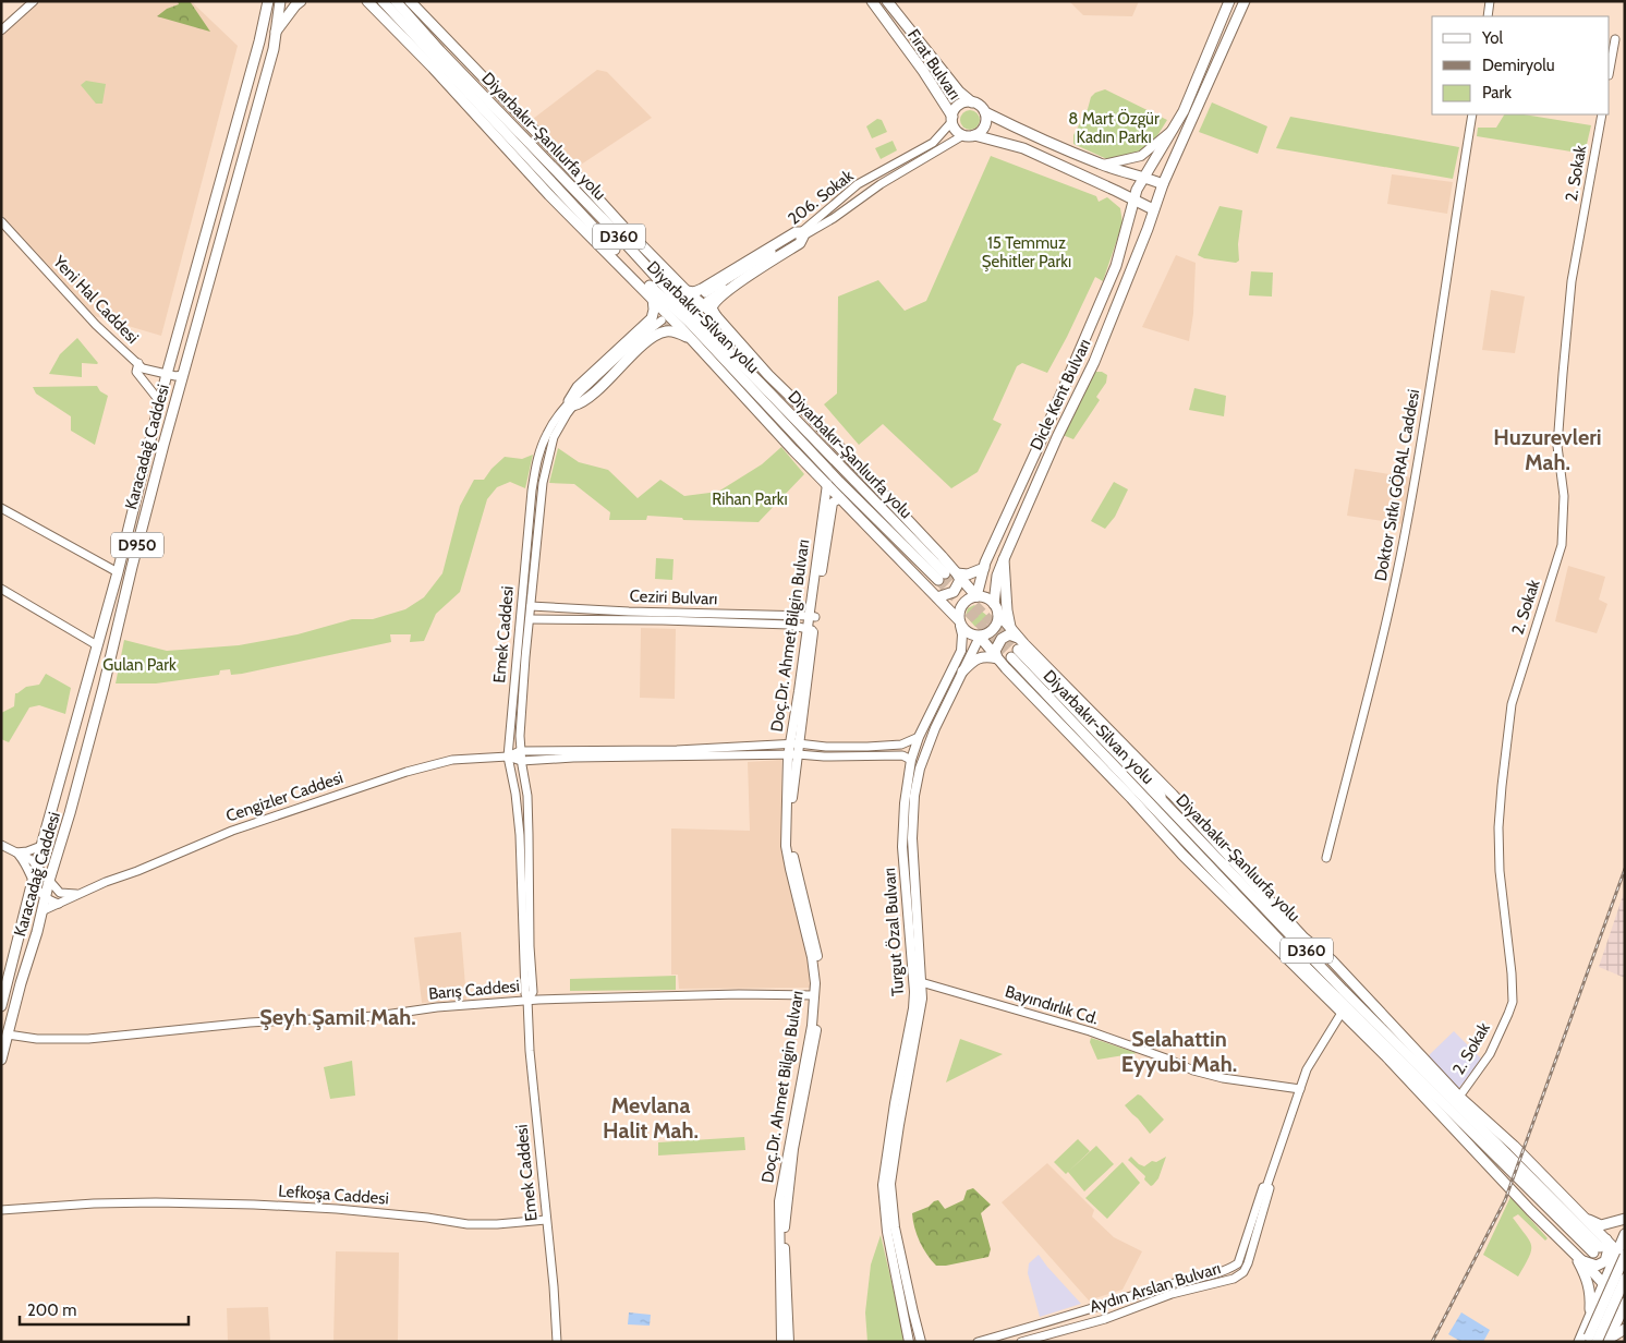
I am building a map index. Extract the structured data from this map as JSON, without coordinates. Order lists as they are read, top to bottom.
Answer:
{
  "streets": {
    "main road": [
      "Fırat Bulvarı",
      "Diyarbakır-Şanlıurfa yolu",
      "D360",
      "Diyarbakır-Silvan yolu",
      "Dicle Kent Bulvarı",
      "Karacadağ Caddesi",
      "D950",
      "Doç.Dr. Ahmet Bilgin Bulvarı",
      "Turgut Özal Bulvarı"
    ],
    "street": [
      "2. Sokak",
      "206. Sokak",
      "Yeni Hal Caddesi",
      "Doktor Sıtkı GÖRAL Caddesi",
      "Ceziri Bulvarı",
      "Emek Caddesi",
      "Cengizler Caddesi",
      "Barış Caddesi",
      "Bayındırlık Cd.",
      "Lefkoşa Caddesi",
      "Aydın Arslan Bulvarı"
    ]
  },
  "crossings": [
    ["Fırat Bulvarı", "206. Sokak"],
    ["Diyarbakır-Şanlıurfa yolu", "D360"],
    ["Diyarbakır-Şanlıurfa yolu", "Diyarbakır-Silvan yolu"],
    ["D360", "Diyarbakır-Silvan yolu"],
    ["D360", "Aydın Arslan Bulvarı"],
    ["Yeni Hal Caddesi", "Karacadağ Caddesi"],
    ["Diyarbakır-Silvan yolu", "Aydın Arslan Bulvarı"],
    ["Dicle Kent Bulvarı", "Turgut Özal Bulvarı"],
    ["Karacadağ Caddesi", "Cengizler Caddesi"],
    ["Karacadağ Caddesi", "Barış Caddesi"],
    ["Ceziri Bulvarı", "Emek Caddesi"],
    ["Ceziri Bulvarı", "Doç.Dr. Ahmet Bilgin Bulvarı"],
    ["Emek Caddesi", "Cengizler Caddesi"],
    ["Emek Caddesi", "Barış Caddesi"],
    ["Emek Caddesi", "Lefkoşa Caddesi"],
    ["Doç.Dr. Ahmet Bilgin Bulvarı", "Cengizler Caddesi"],
    ["Doç.Dr. Ahmet Bilgin Bulvarı", "Barış Caddesi"],
    ["Cengizler Caddesi", "Turgut Özal Bulvarı"],
    ["Turgut Özal Bulvarı", "Bayındırlık Cd."],
    ["Bayındırlık Cd.", "Aydın Arslan Bulvarı"]
  ],
  "districts": [
    "Huzurevleri Mah.",
    "Şeyh Şamil Mah.",
    "Selahattin Eyyubi Mah.",
    "Mevlana Halit Mah."
  ],
  "parks": [
    "8 Mart Özgür Kadın Parkı",
    "15 Temmuz Şehitler Parkı",
    "Rihan Parkı",
    "Gulan Park"
  ],
  "legend": ["Yol", "Demiryolu", "Park"],
  "scale_bar": "200 m"
}
